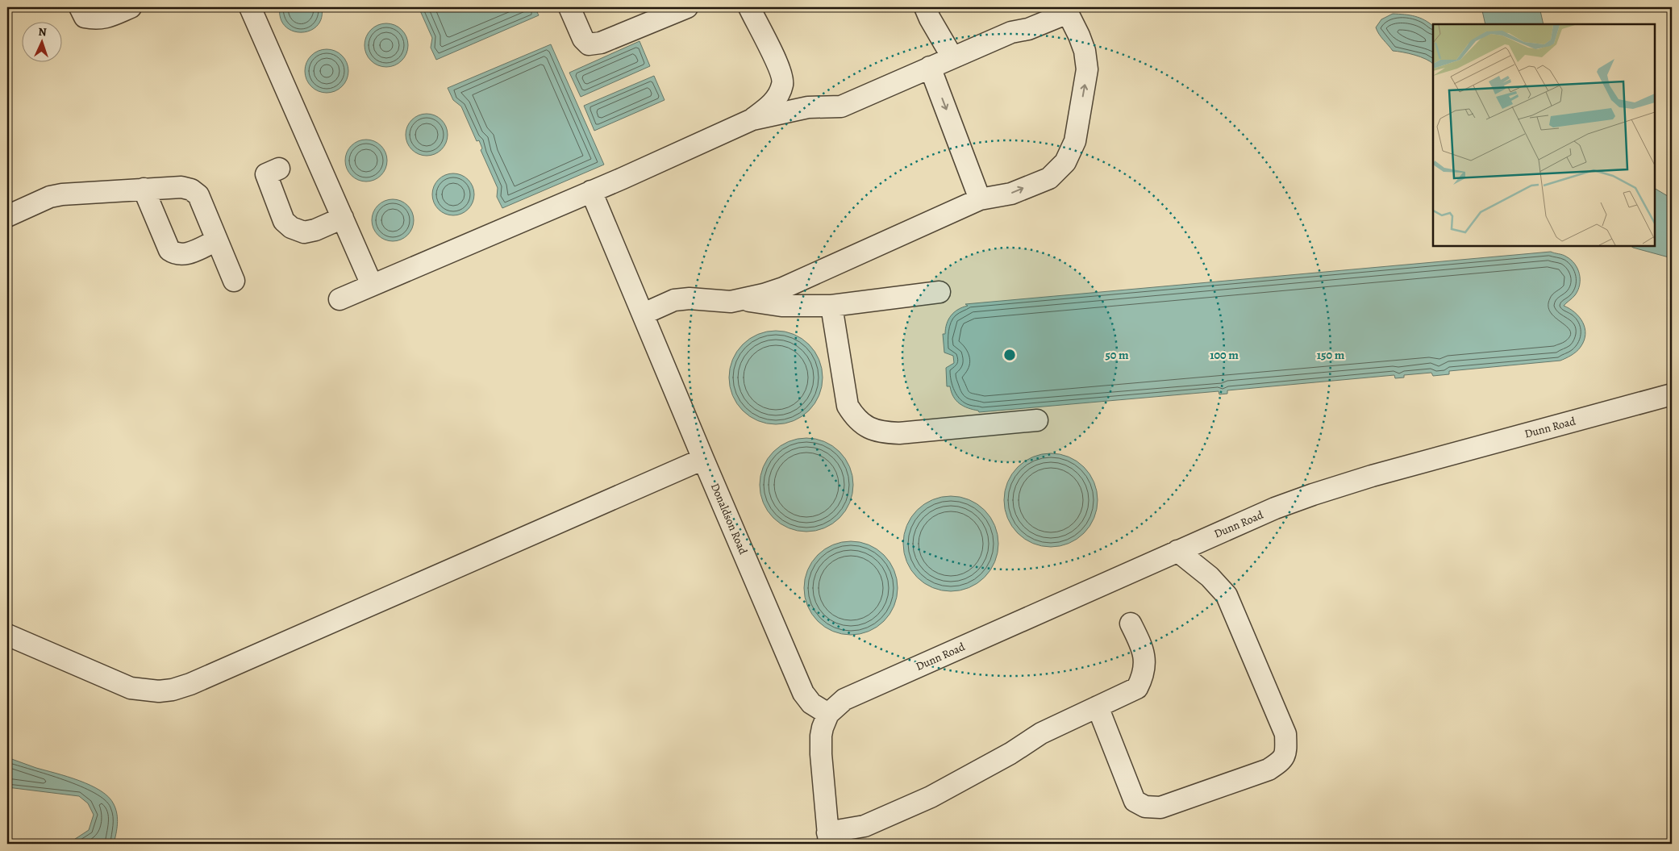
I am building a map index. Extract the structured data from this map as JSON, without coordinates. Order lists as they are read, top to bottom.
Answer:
{
  "streets": {
    "street": ["Dunn Road", "Donaldson Road"]
  },
  "crossings": [
    ["Dunn Road", "Donaldson Road"]
  ],
  "north": "top",
  "rings": ["50 m", "100 m", "150 m"]
}
